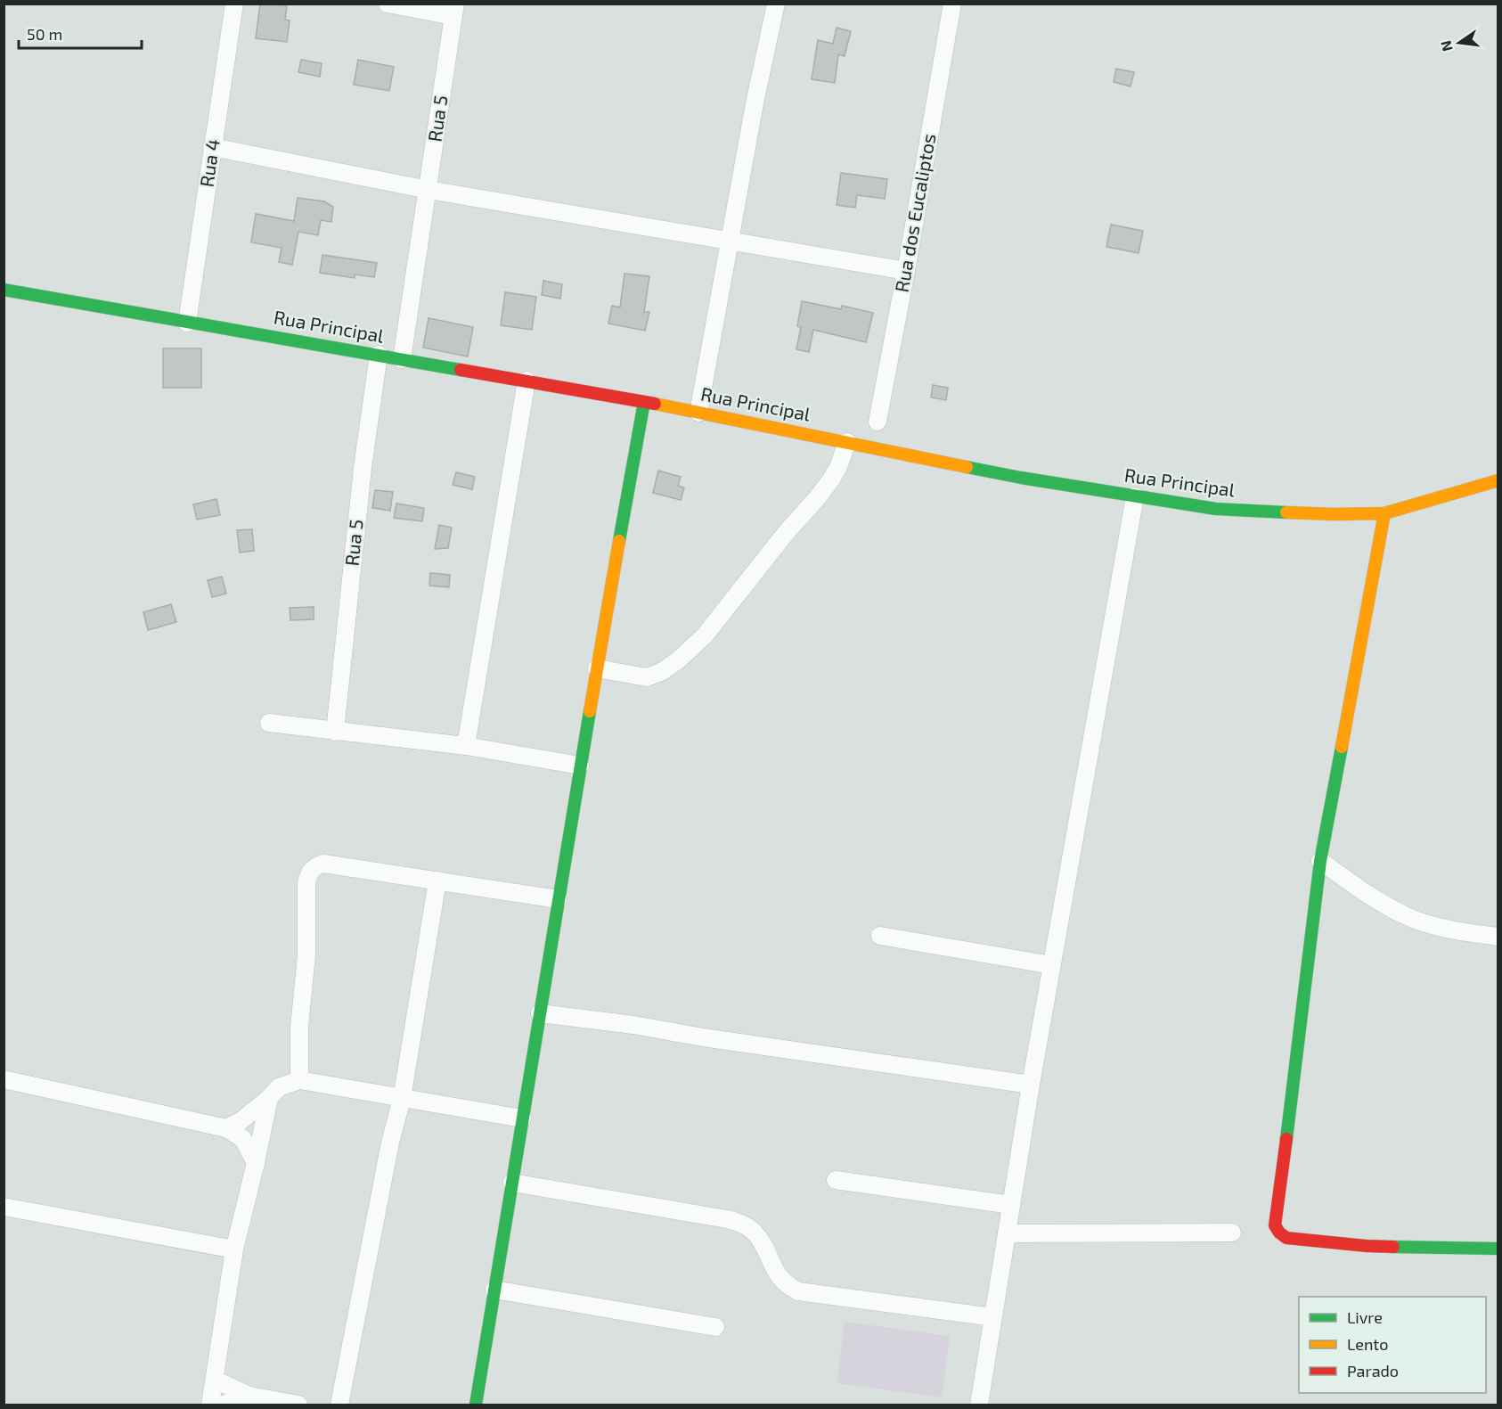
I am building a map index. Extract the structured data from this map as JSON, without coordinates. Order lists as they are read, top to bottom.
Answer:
{
  "streets": {
    "street": [
      "Rua 5",
      "Rua 4",
      "Rua dos Eucaliptos",
      "Rua Principal"
    ]
  },
  "crossings": [
    ["Rua 5", "Rua Principal"],
    ["Rua 4", "Rua Principal"]
  ],
  "legend": ["Livre", "Lento", "Parado"],
  "scale_bar": "50 m",
  "north": "left"
}
